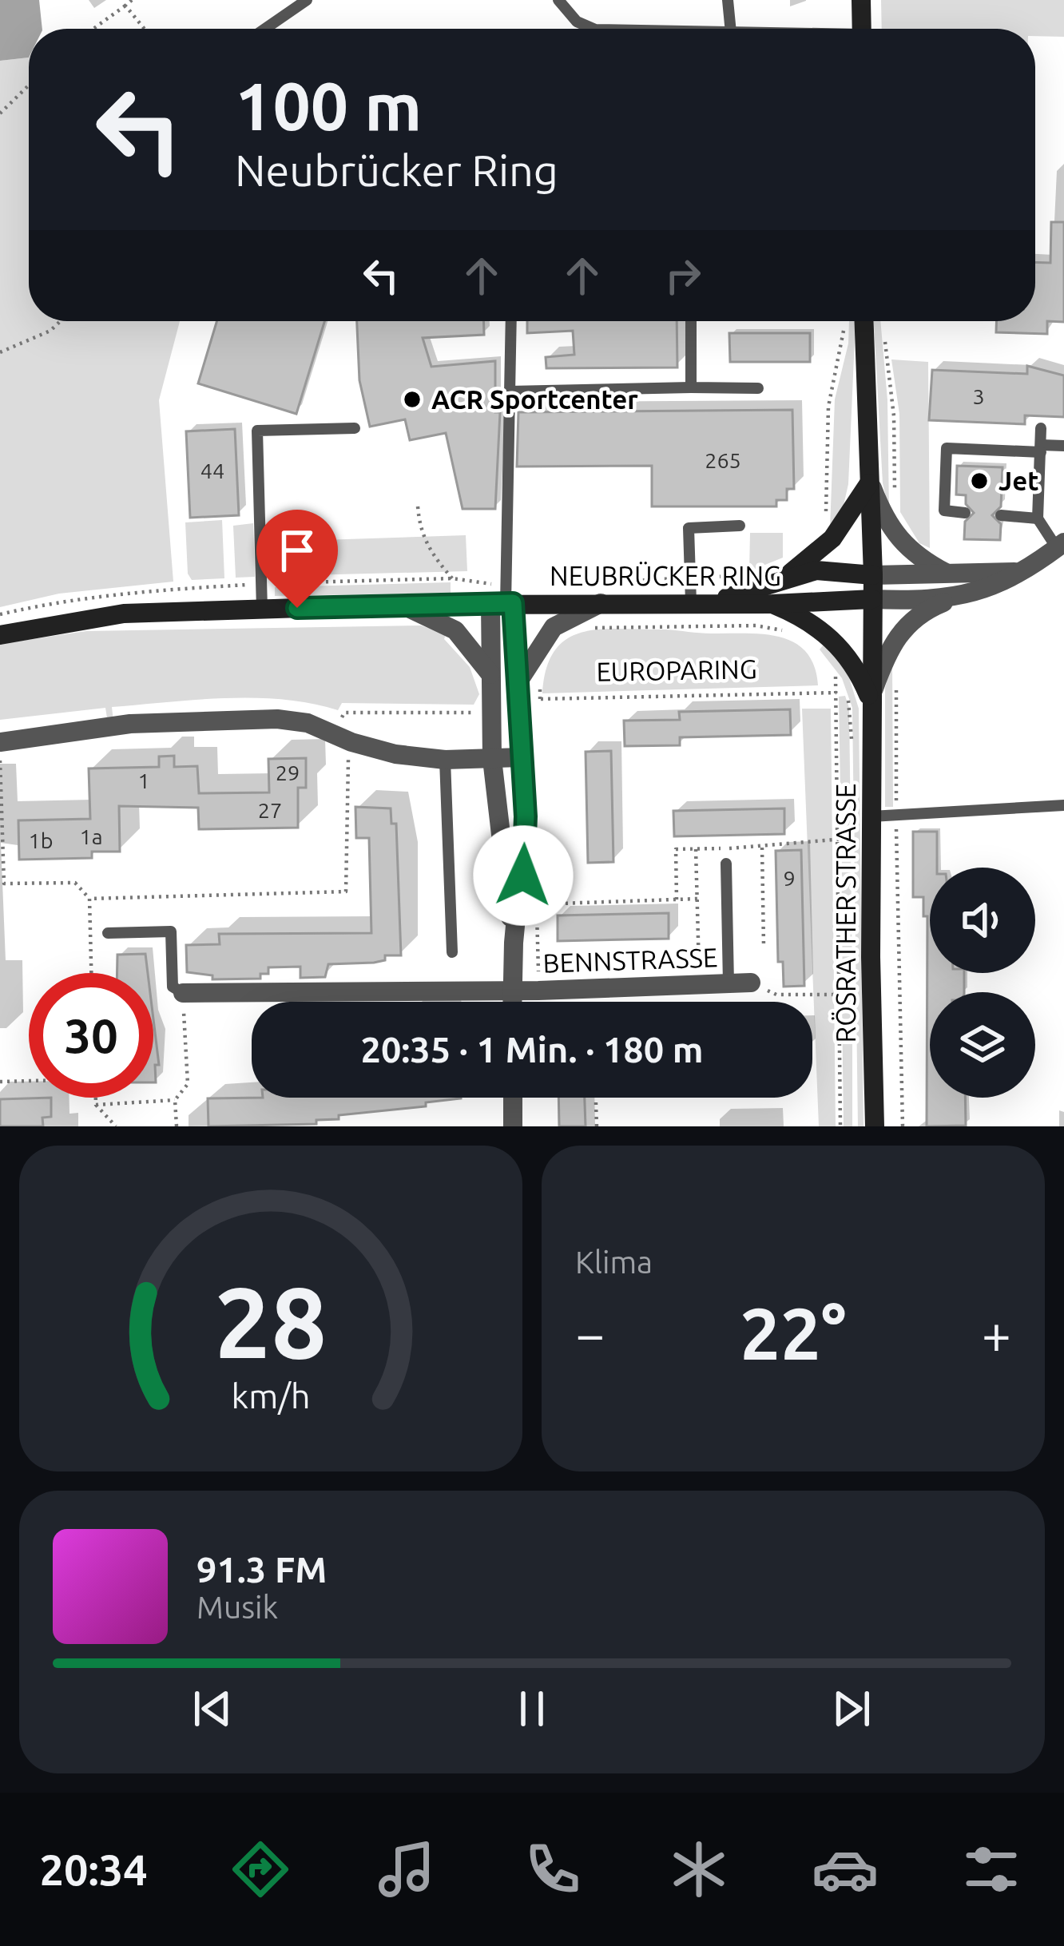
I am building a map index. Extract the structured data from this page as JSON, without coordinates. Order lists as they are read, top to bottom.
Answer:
{
  "streets": {
    "main road": ["NEUBRÜCKER RING", "RÖSRATHER STRASSE"],
    "street": ["BENNSTRASSE"],
    "path": ["EUROPARING"]
  },
  "crossings": [
    ["NEUBRÜCKER RING", "RÖSRATHER STRASSE"]
  ],
  "places": ["ACR Sportcenter", "Jet"],
  "house_numbers": [
    "3",
    "265",
    "44",
    "29",
    "1",
    "27",
    "1a",
    "1b",
    "9"
  ],
  "page": {
    "turn": ["100 m", "Neubrücker Ring"],
    "limit": "30",
    "trip": "20:35 · 1 Min. · 180 m",
    "tile": "Klima",
    "heat": ["−", "22°", "+"],
    "song": ["91.3 FM", "Musik"],
    "tabs": "20:34",
    "gauge": ["28", "km/h"]
  }
}
